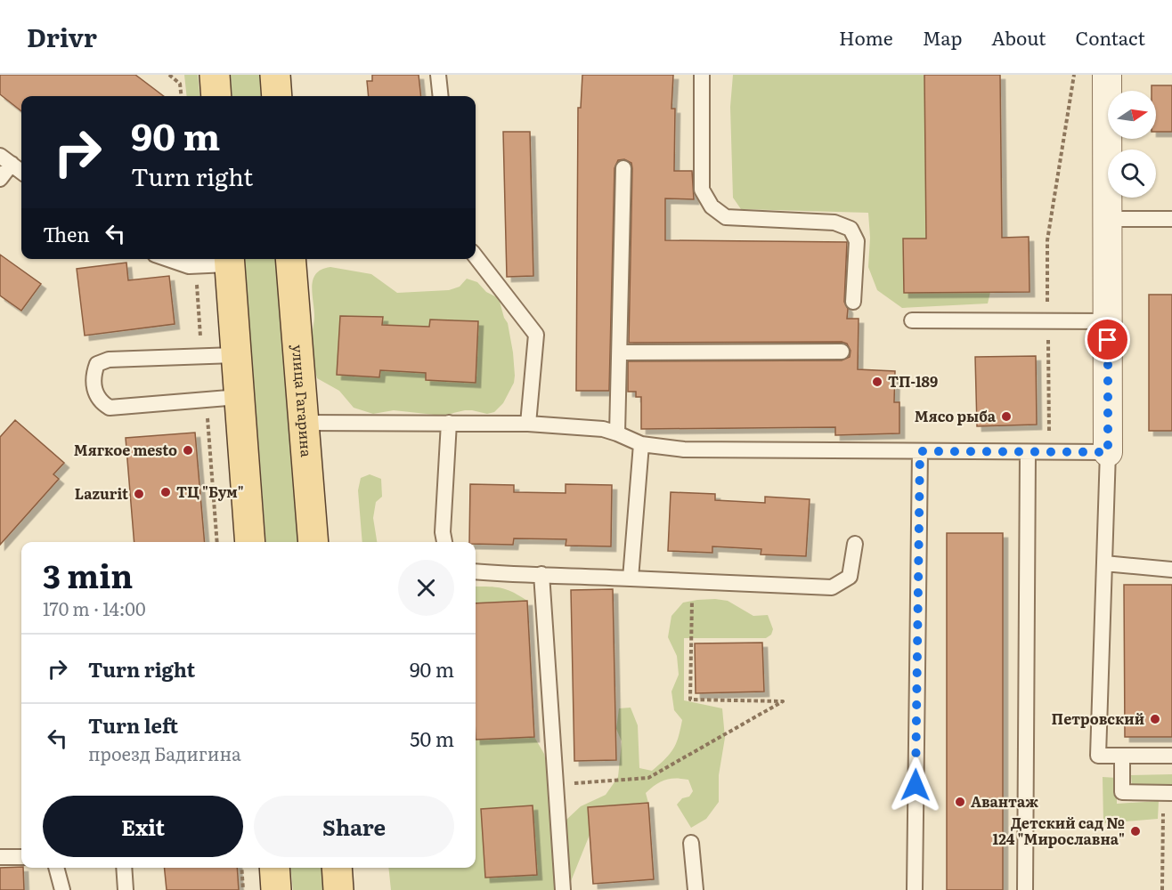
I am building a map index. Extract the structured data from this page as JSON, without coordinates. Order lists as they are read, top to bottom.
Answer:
{
  "streets": {
    "main road": ["улица Гагарина"]
  },
  "places": [
    "ТП-189",
    "Мясо рыба",
    "Мягкое mesto",
    "ТЦ \"Бум\"",
    "Lazurit",
    "Петровский",
    "Авантаж",
    "Детский сад № 124 \"Мирославна\""
  ],
  "north": "right",
  "page": {
    "header": "Drivr",
    "nav": [
      "Home",
      "Map",
      "About",
      "Contact"
    ],
    "turn": ["90 m", "Turn right"],
    "then": "Then",
    "heading": ["3 min", "170 m · 14:00"],
    "list": [
      {
        "name": "Turn right",
        "value": "90 m"
      },
      {
        "name": "Turn left",
        "note": "проезд Бадигина",
        "value": "50 m"
      }
    ],
    "buttons": ["Exit", "Share"]
  }
}
